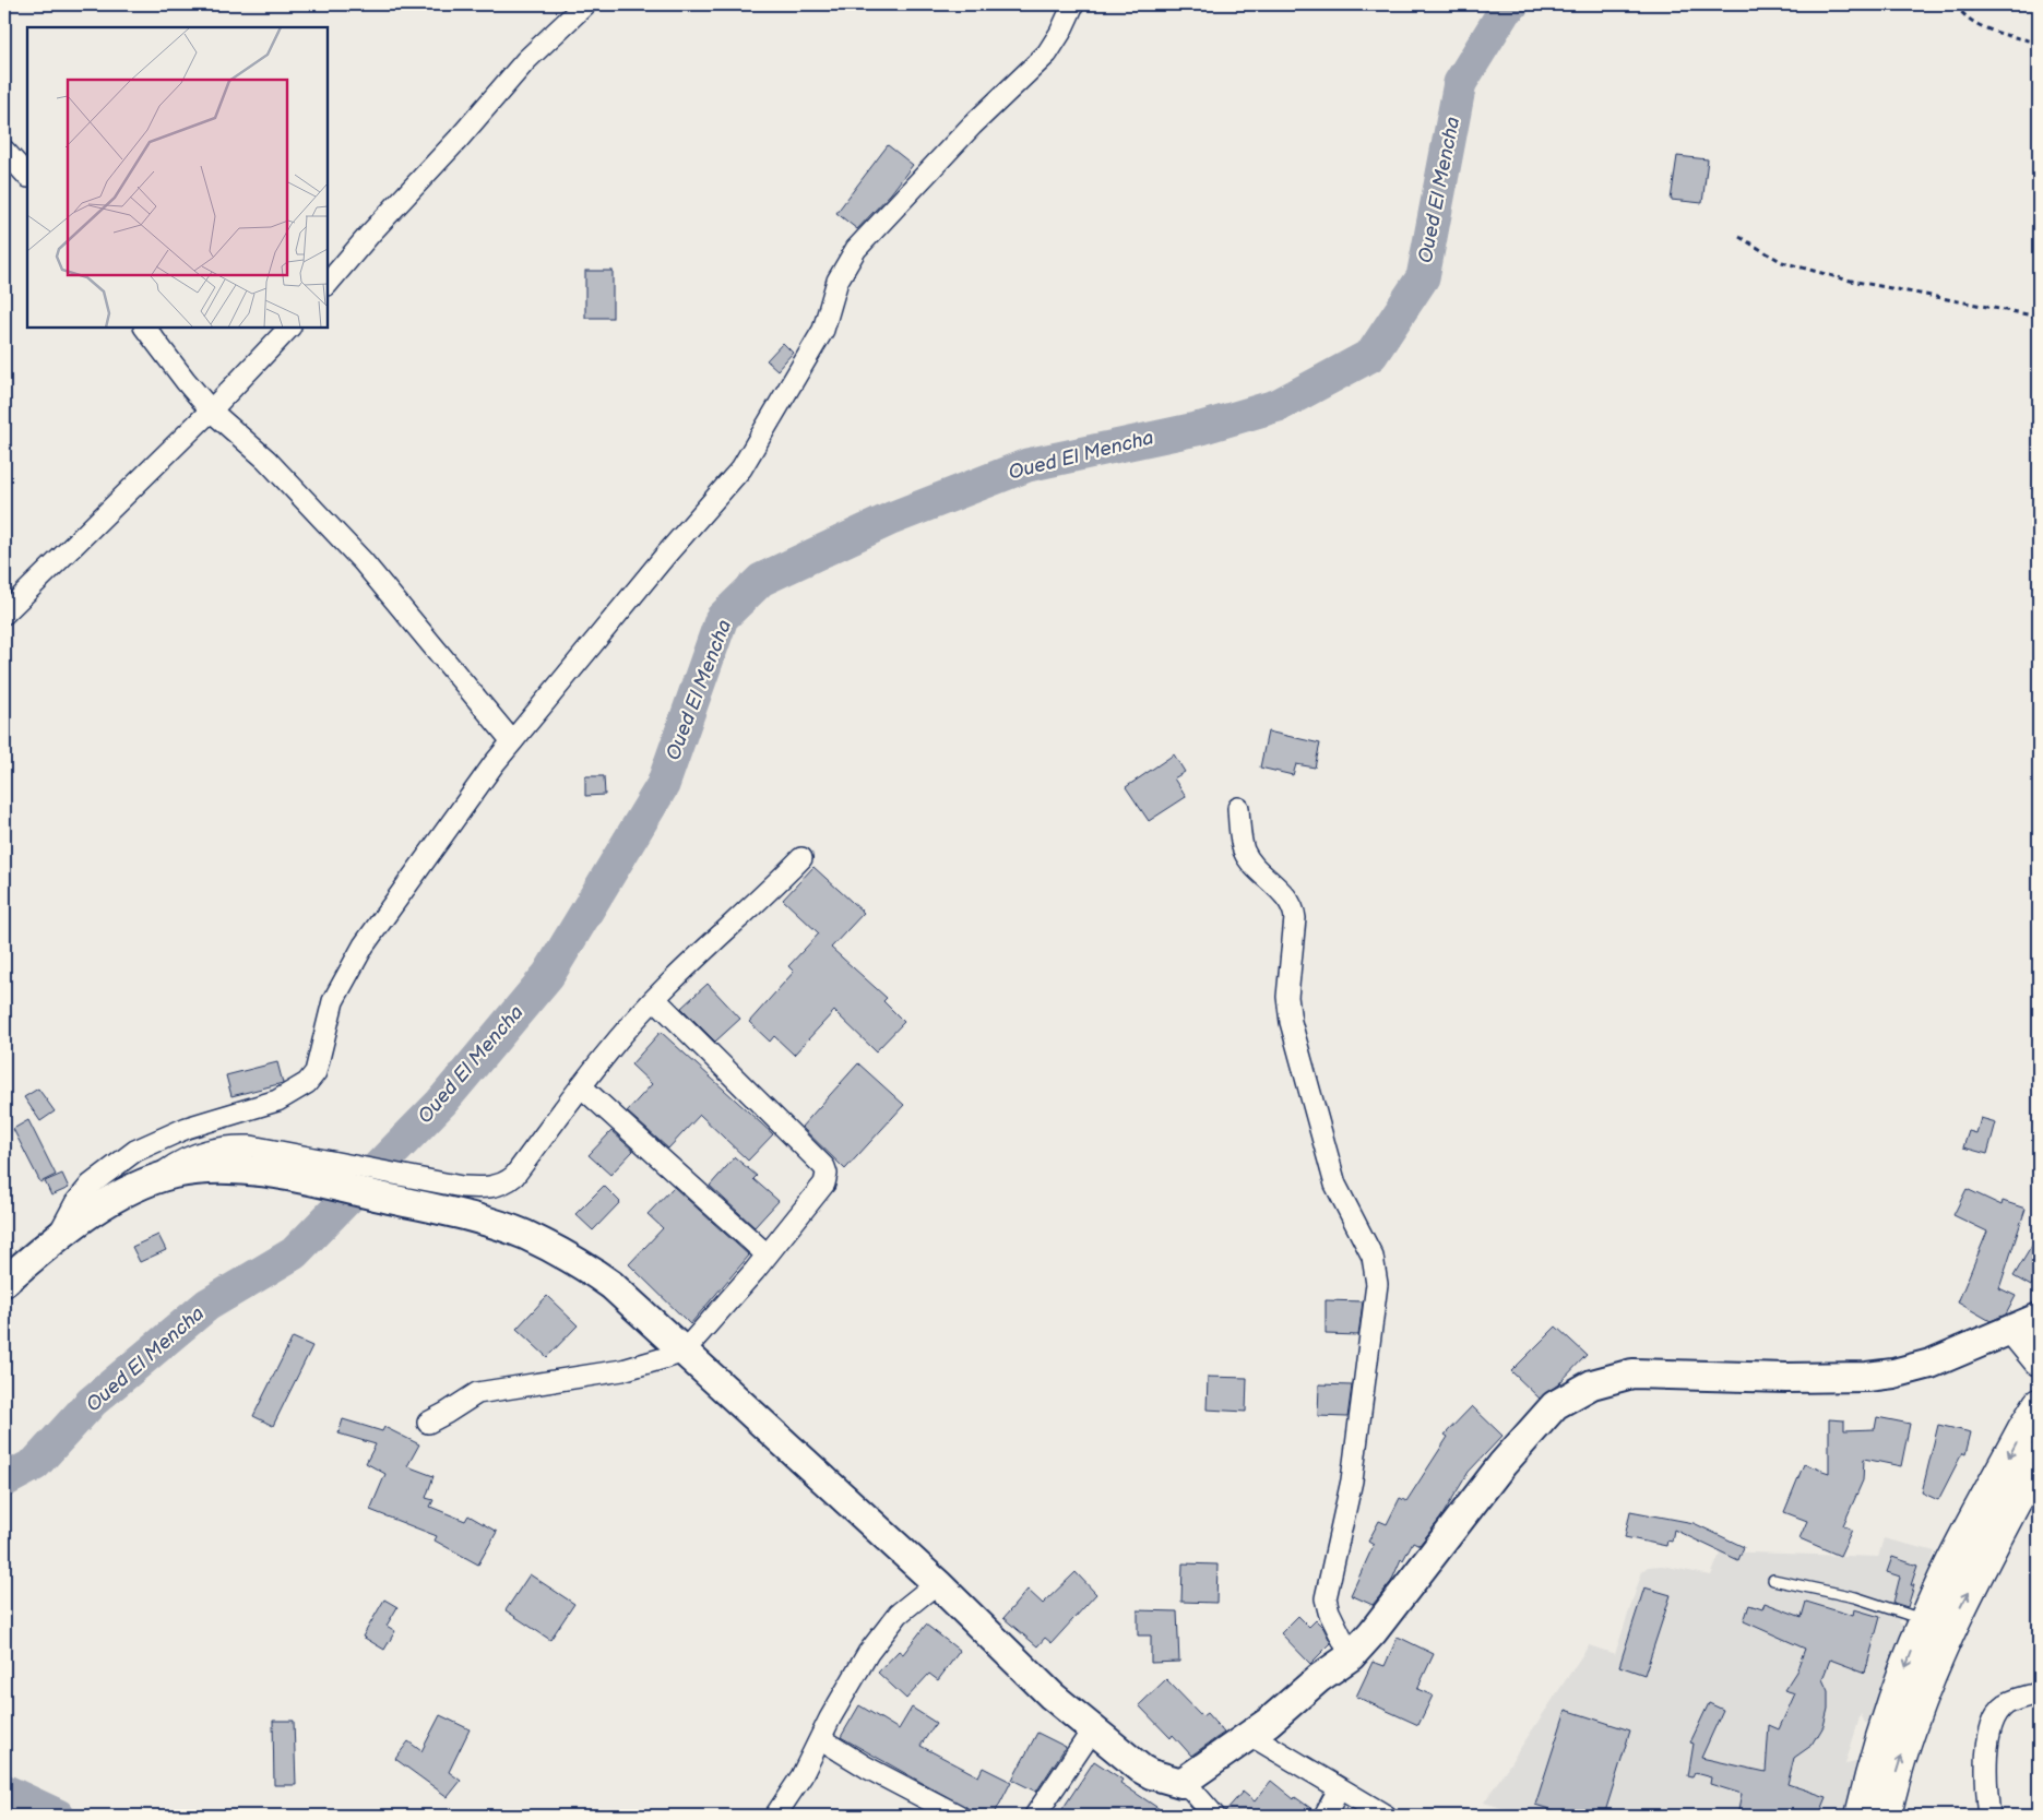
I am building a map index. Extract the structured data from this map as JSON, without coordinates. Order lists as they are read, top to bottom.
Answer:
{
  "water": ["Oued El Mencha"]
}
